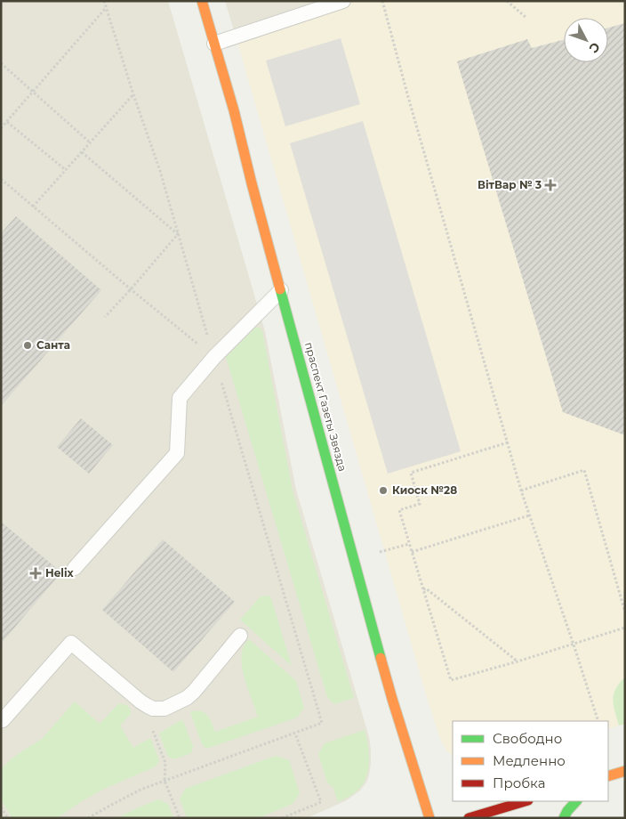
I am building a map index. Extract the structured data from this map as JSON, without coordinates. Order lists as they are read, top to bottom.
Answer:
{
  "streets": {
    "main road": ["праспект Газеты Звязда"]
  },
  "places": {
    "health": ["ВітВар № 3", "Helix"],
    "other": ["Санта", "Киоск №28"]
  },
  "legend": ["Свободно", "Медленно", "Пробка"],
  "north": "bottom right"
}
